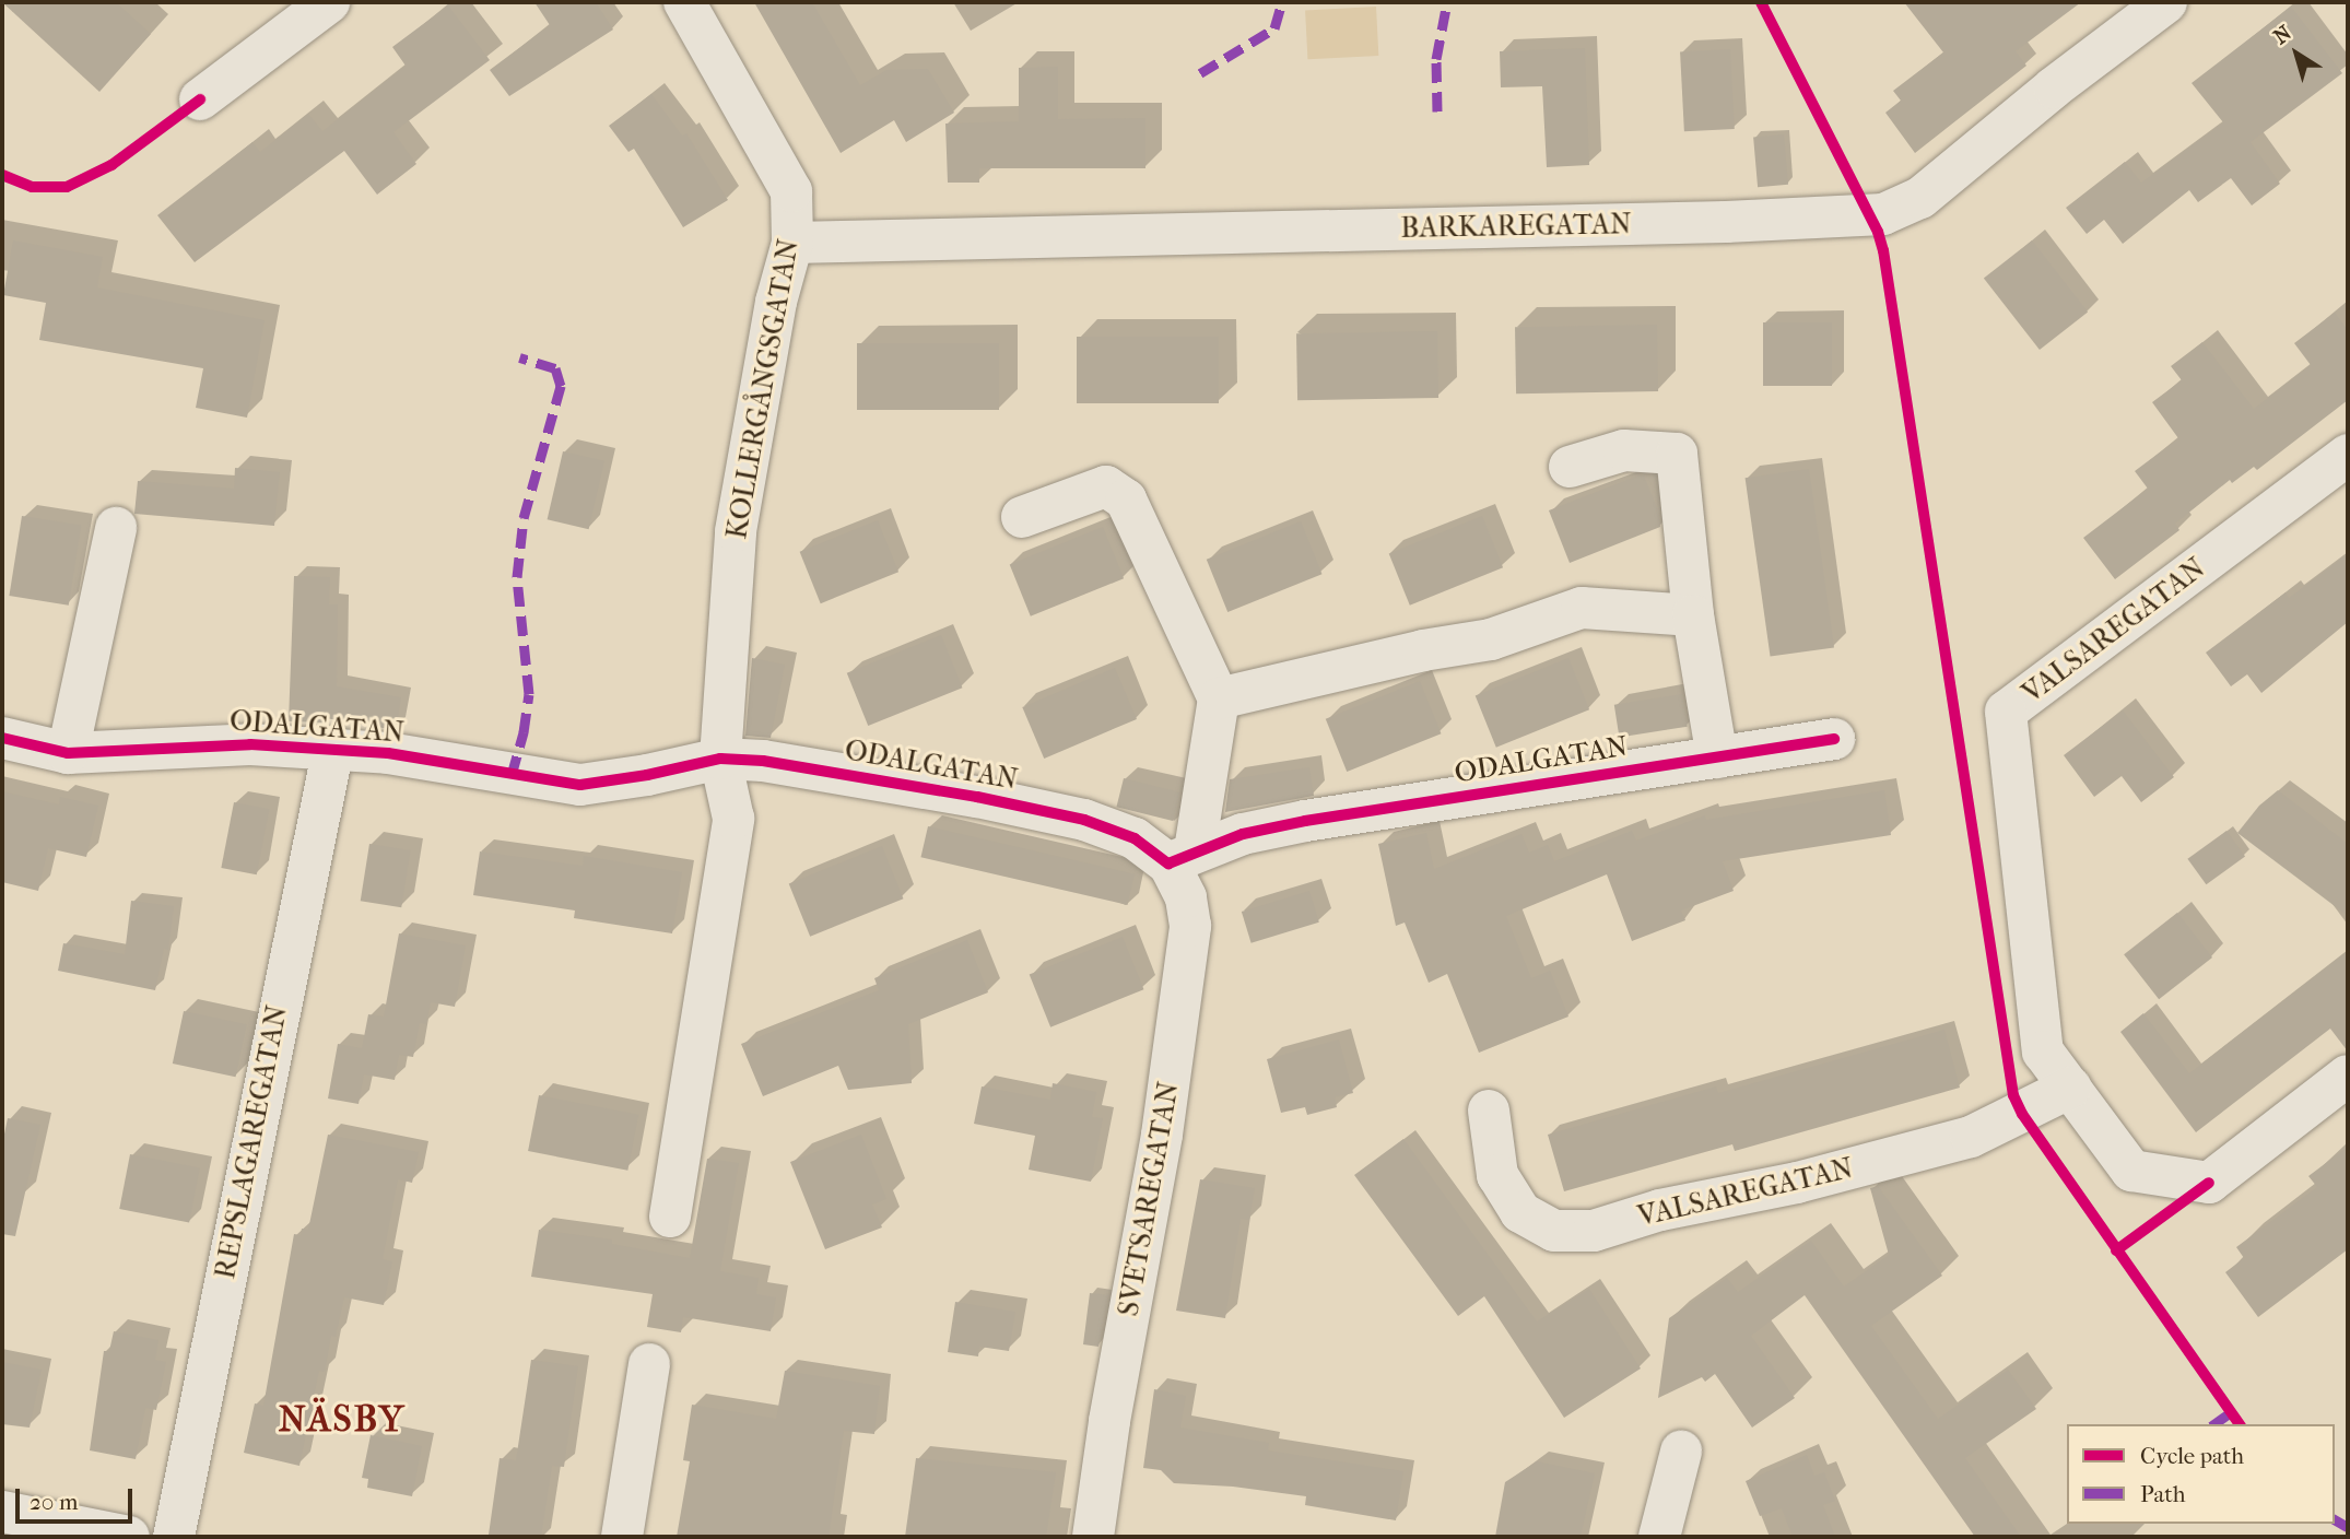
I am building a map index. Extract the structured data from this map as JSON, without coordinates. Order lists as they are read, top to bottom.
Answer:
{
  "streets": {
    "street": [
      "BARKAREGATAN",
      "KOLLERGÅNGSGATAN",
      "VALSAREGATAN",
      "ODALGATAN",
      "REPSLAGAREGATAN",
      "SVETSAREGATAN"
    ]
  },
  "crossings": [
    ["BARKAREGATAN", "KOLLERGÅNGSGATAN"],
    ["KOLLERGÅNGSGATAN", "ODALGATAN"],
    ["ODALGATAN", "REPSLAGAREGATAN"],
    ["ODALGATAN", "SVETSAREGATAN"]
  ],
  "districts": ["NÄSBY"],
  "legend": ["Cycle path", "Path"],
  "scale_bar": "20 m",
  "north": "top left"
}
